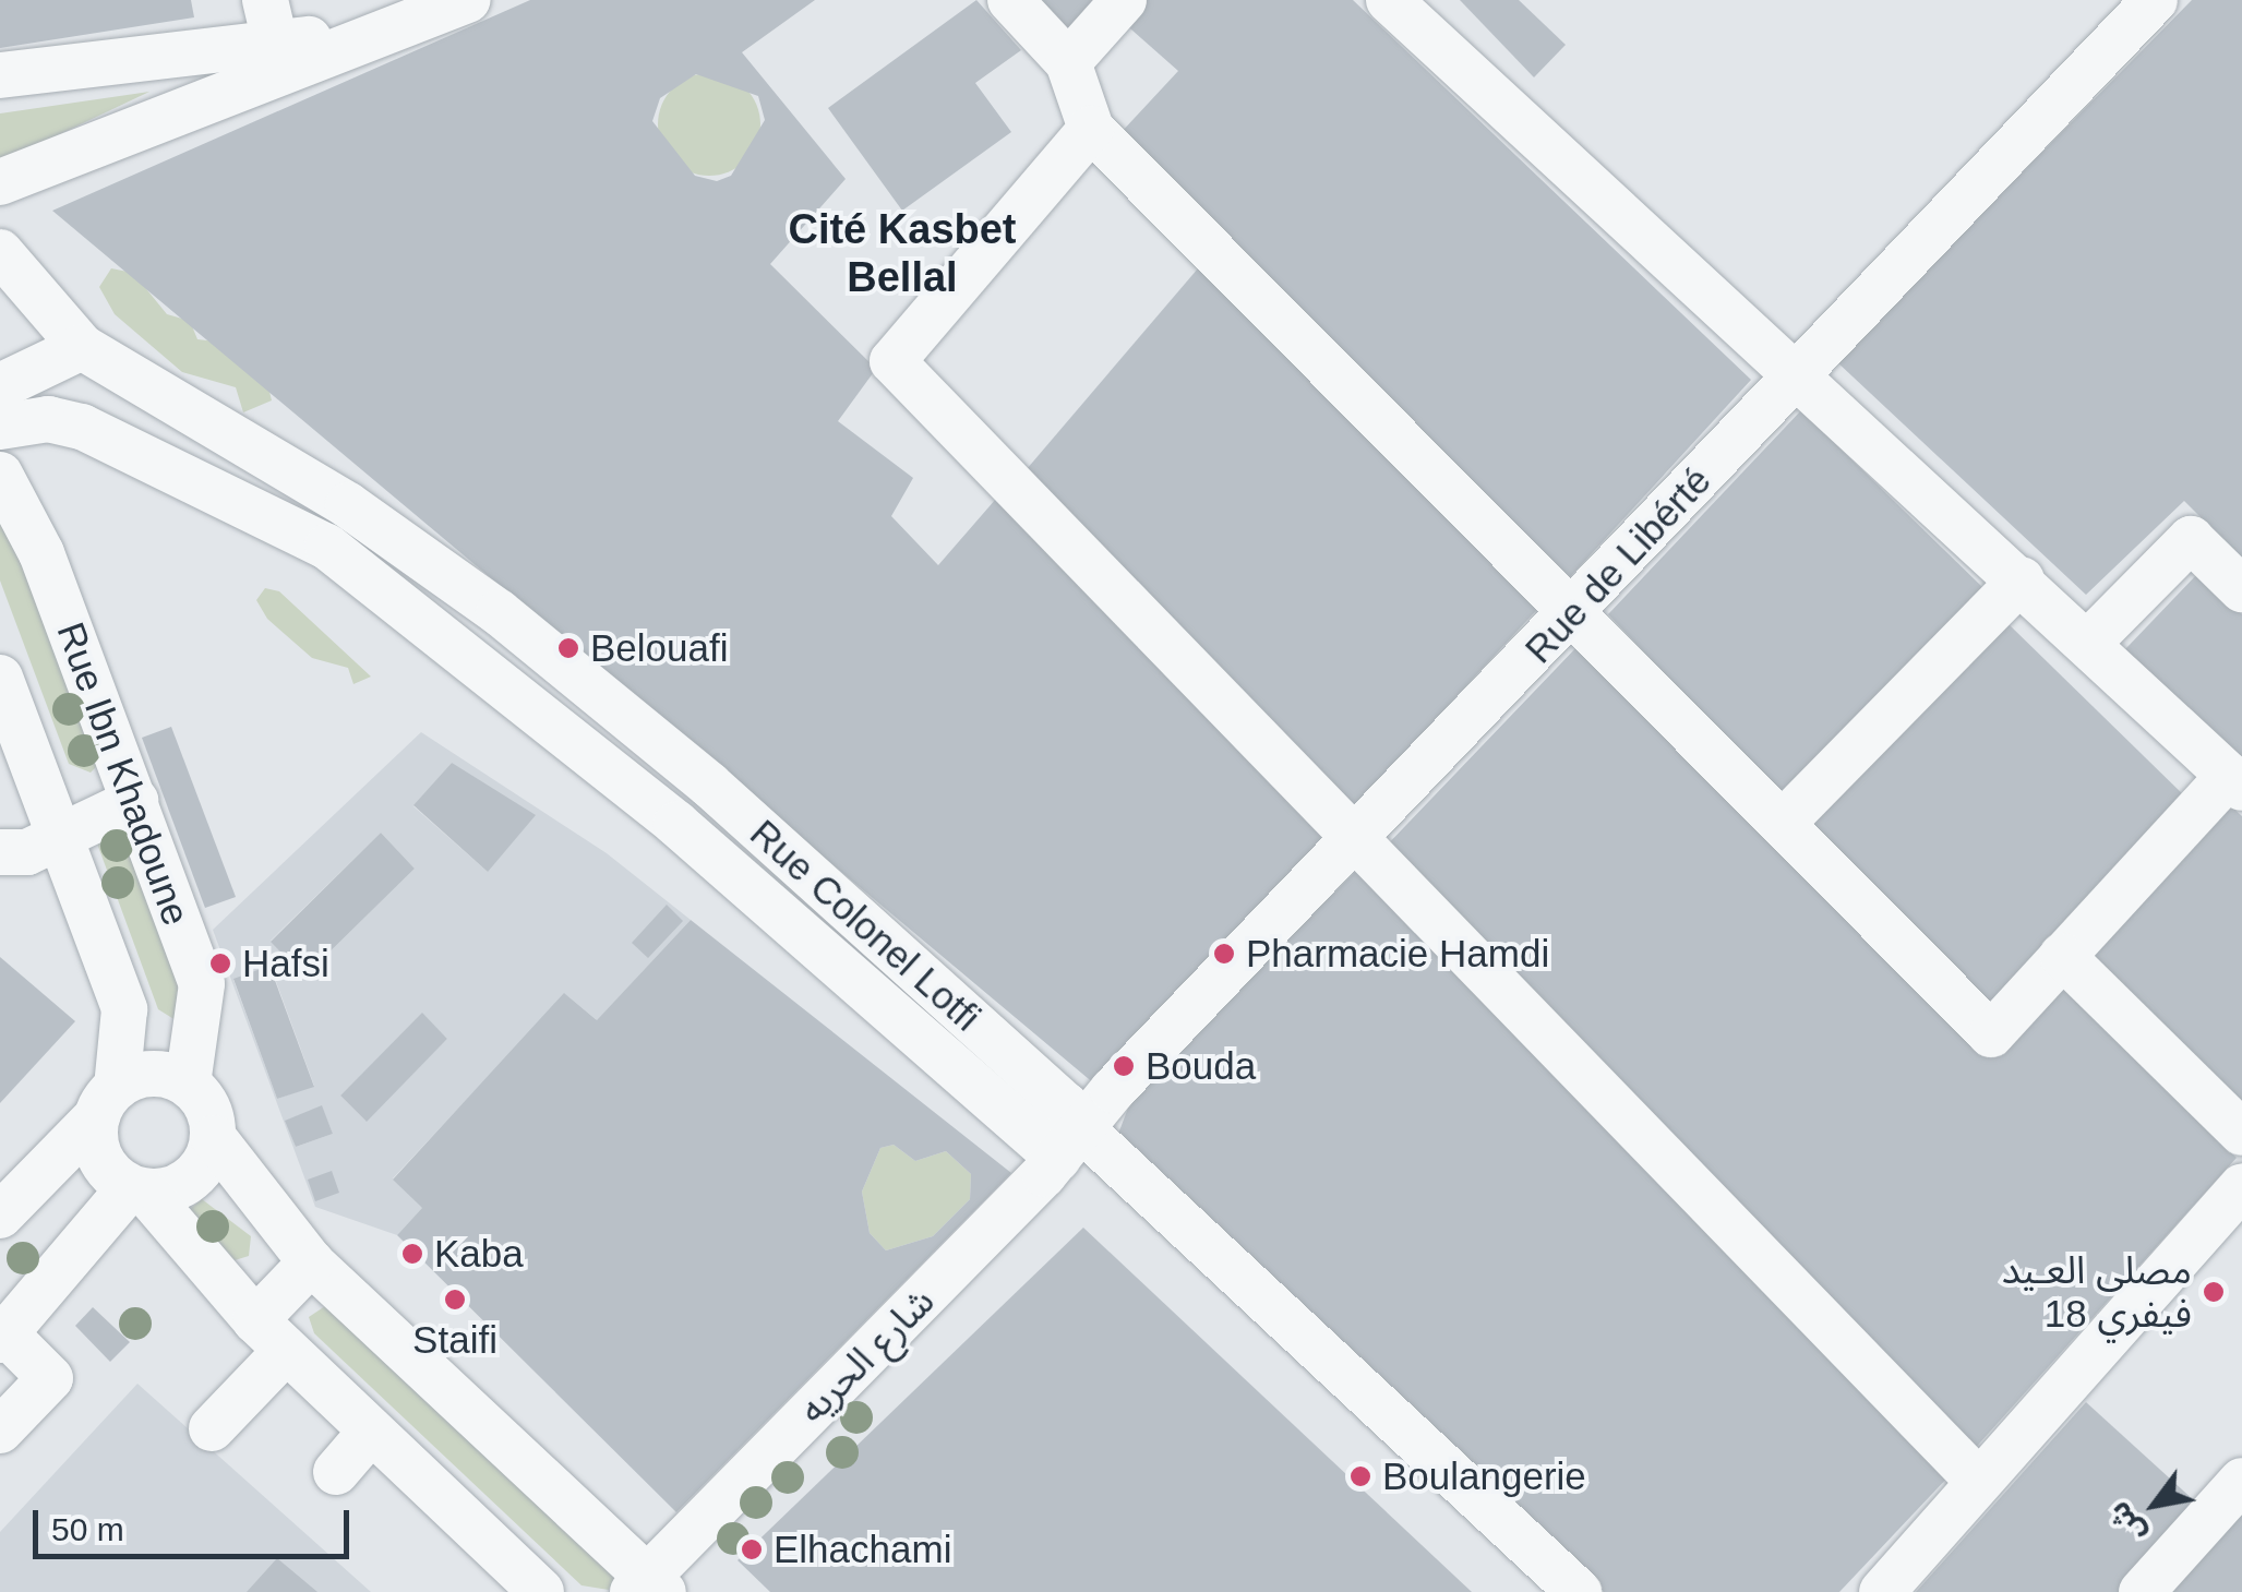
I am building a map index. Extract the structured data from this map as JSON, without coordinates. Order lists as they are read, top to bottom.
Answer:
{
  "streets": {
    "street": [
      "Rue de Libérté",
      "Rue Ibn Khadoune",
      "Rue Colonel Lotfi",
      "شارع الحريه"
    ]
  },
  "crossings": [
    ["Rue de Libérté", "Rue Colonel Lotfi"],
    ["Rue de Libérté", "شارع الحريه"],
    ["Rue Colonel Lotfi", "شارع الحريه"]
  ],
  "districts": ["Cité Kasbet Bellal"],
  "places": [
    "Belouafi",
    "Pharmacie Hamdi",
    "Hafsi",
    "Bouda",
    "Kaba",
    "مصلى العـيد 18 فيفري",
    "Staifi",
    "Boulangerie",
    "Elhachami"
  ],
  "scale_bar": "50 m",
  "north": "bottom left"
}
